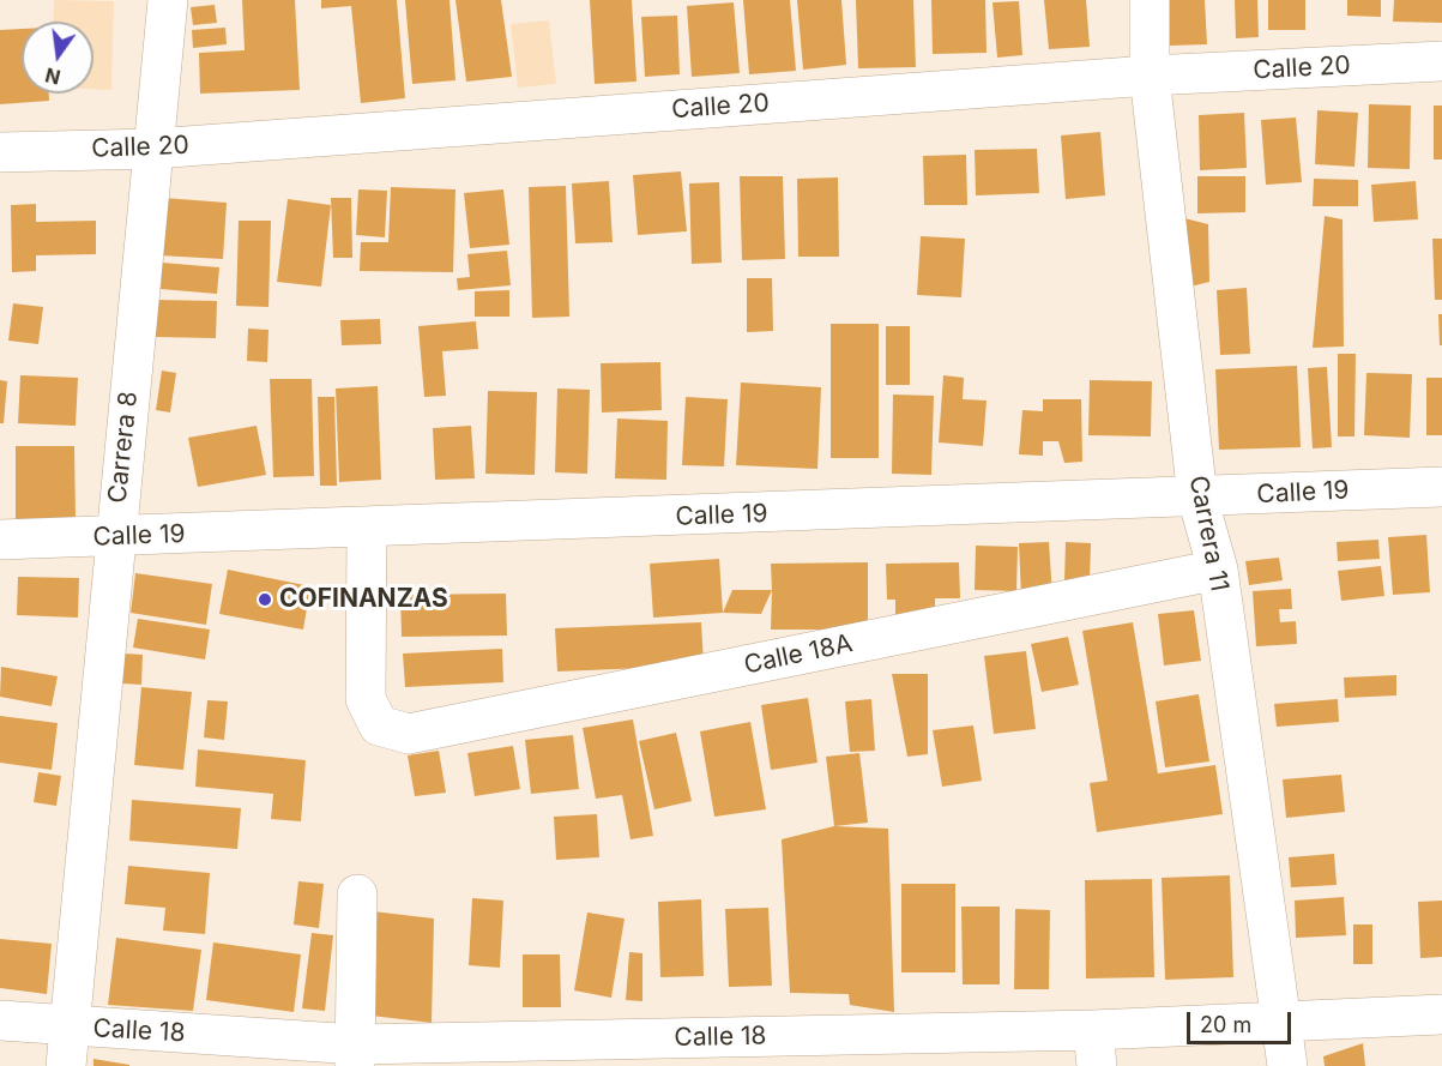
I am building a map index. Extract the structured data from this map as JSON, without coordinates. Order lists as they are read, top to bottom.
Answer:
{
  "streets": {
    "street": [
      "Calle 20",
      "Carrera 8",
      "Calle 19",
      "Carrera 11",
      "Calle 18A",
      "Calle 18"
    ]
  },
  "crossings": [
    ["Calle 20", "Carrera 8"],
    ["Calle 20", "Carrera 11"],
    ["Carrera 8", "Calle 19"],
    ["Carrera 8", "Calle 18"],
    ["Calle 19", "Carrera 11"],
    ["Calle 19", "Calle 18A"],
    ["Carrera 11", "Calle 18A"],
    ["Carrera 11", "Calle 18"]
  ],
  "places": ["COFINANZAS"],
  "scale_bar": "20 m",
  "north": "bottom"
}
